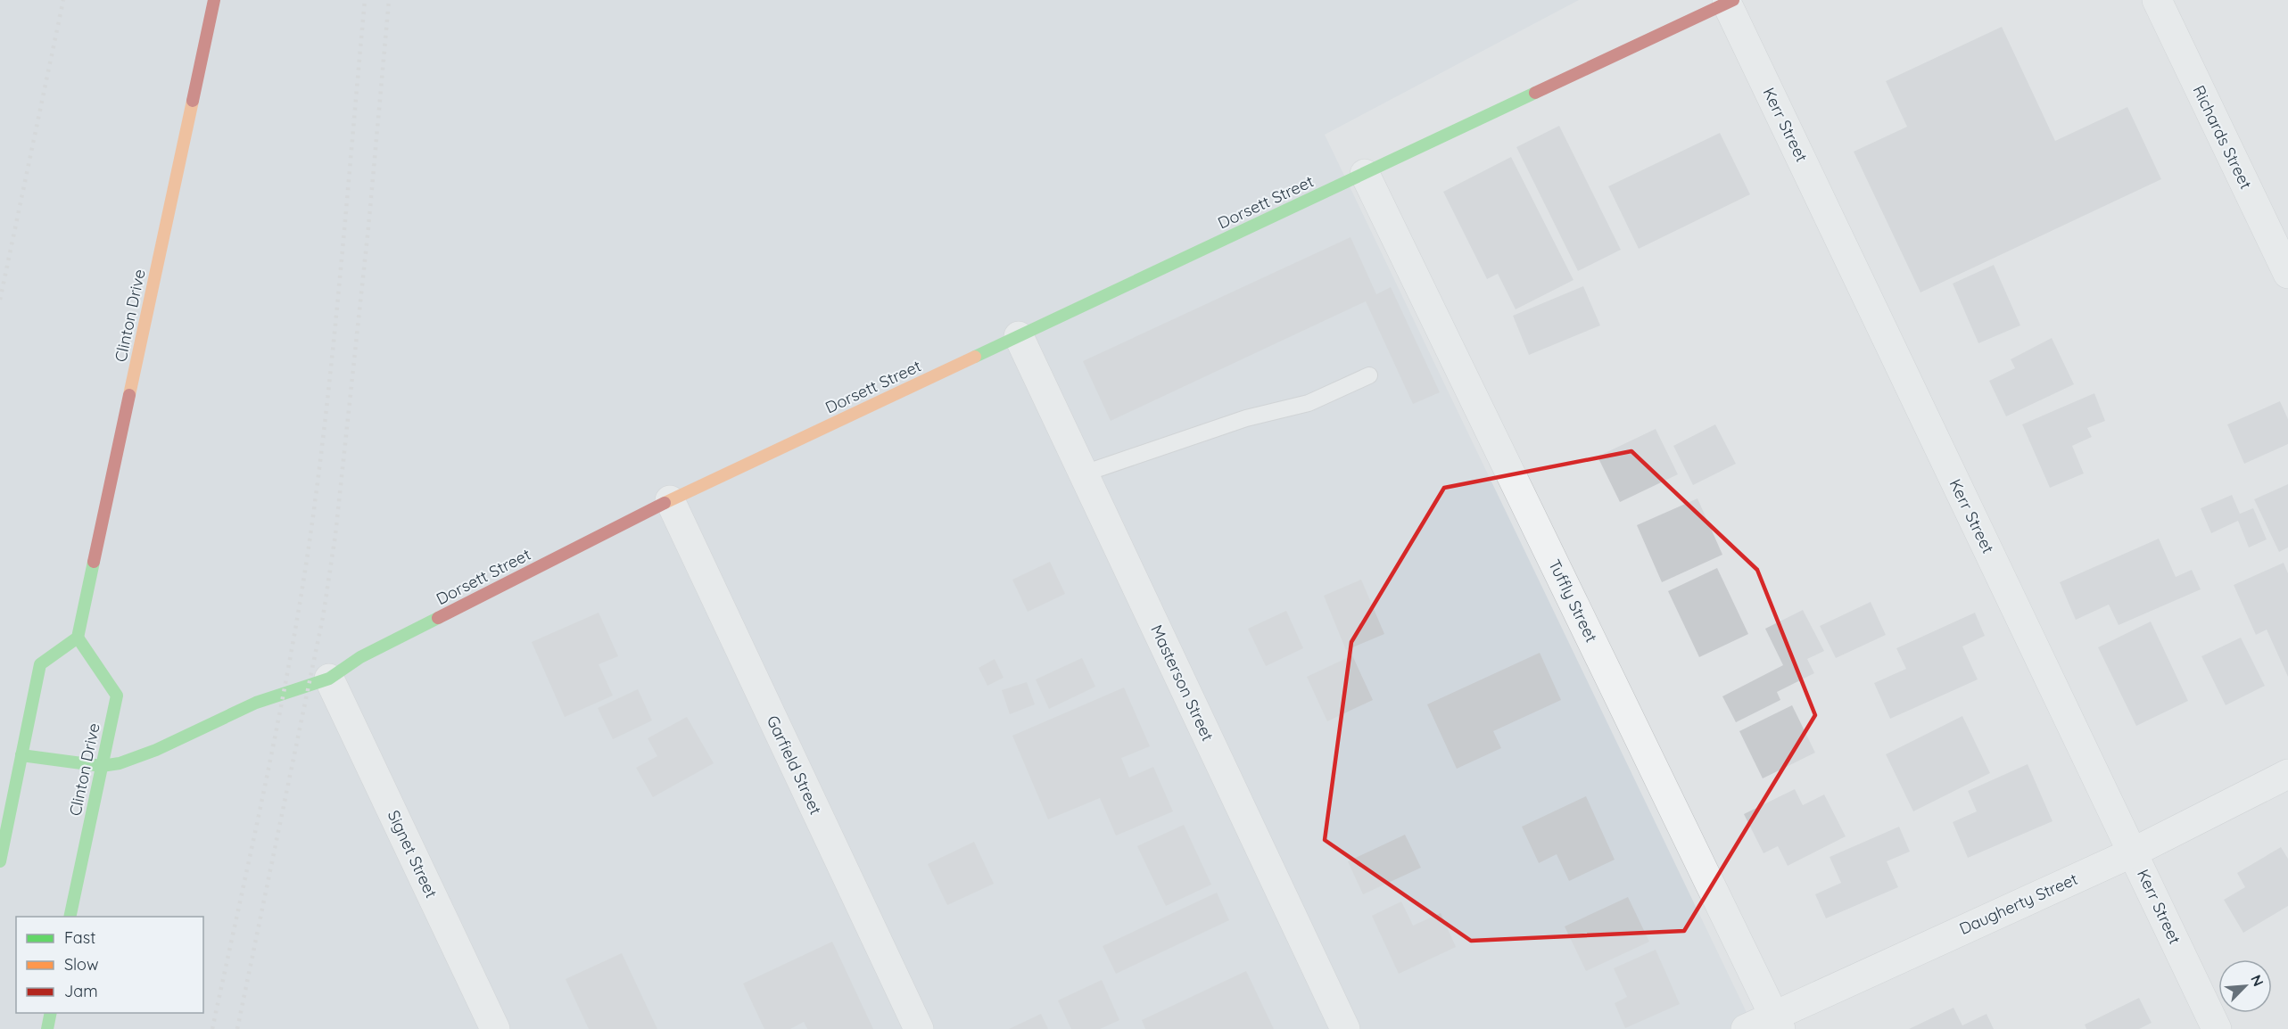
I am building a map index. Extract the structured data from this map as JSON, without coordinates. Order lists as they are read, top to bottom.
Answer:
{
  "streets": {
    "street": [
      "Kerr Street",
      "Richards Street",
      "Dorsett Street",
      "Clinton Drive",
      "Tuffly Street",
      "Masterson Street",
      "Garfield Street",
      "Signet Street",
      "Daugherty Street"
    ]
  },
  "crossings": [
    ["Kerr Street", "Dorsett Street"],
    ["Kerr Street", "Daugherty Street"],
    ["Dorsett Street", "Clinton Drive"],
    ["Dorsett Street", "Tuffly Street"],
    ["Dorsett Street", "Masterson Street"],
    ["Dorsett Street", "Garfield Street"],
    ["Dorsett Street", "Signet Street"],
    ["Tuffly Street", "Daugherty Street"]
  ],
  "legend": ["Fast", "Slow", "Jam"],
  "north": "top right"
}
